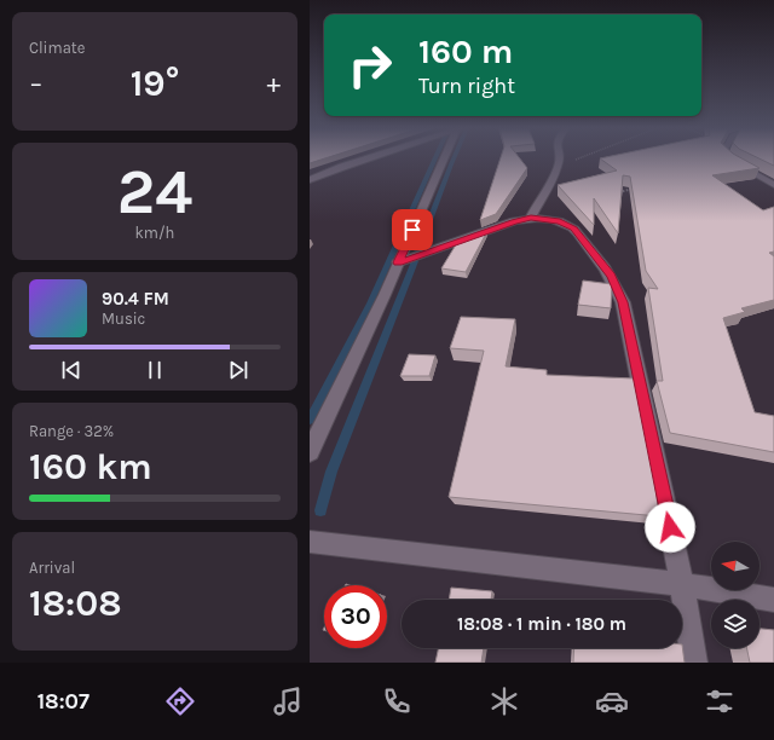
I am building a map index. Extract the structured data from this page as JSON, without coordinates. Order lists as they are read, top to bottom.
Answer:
{
  "north": "left",
  "page": {
    "tile": [
      "Climate",
      ["24", "km/h"],
      ["Range · 32%", "160 km"],
      ["Arrival", "18:08"]
    ],
    "turn": ["160 m", "Turn right"],
    "heat": ["−", "19°", "+"],
    "song": ["90.4 FM", "Music"],
    "limit": "30",
    "trip": "18:08 · 1 min · 180 m",
    "tabs": "18:07"
  }
}
